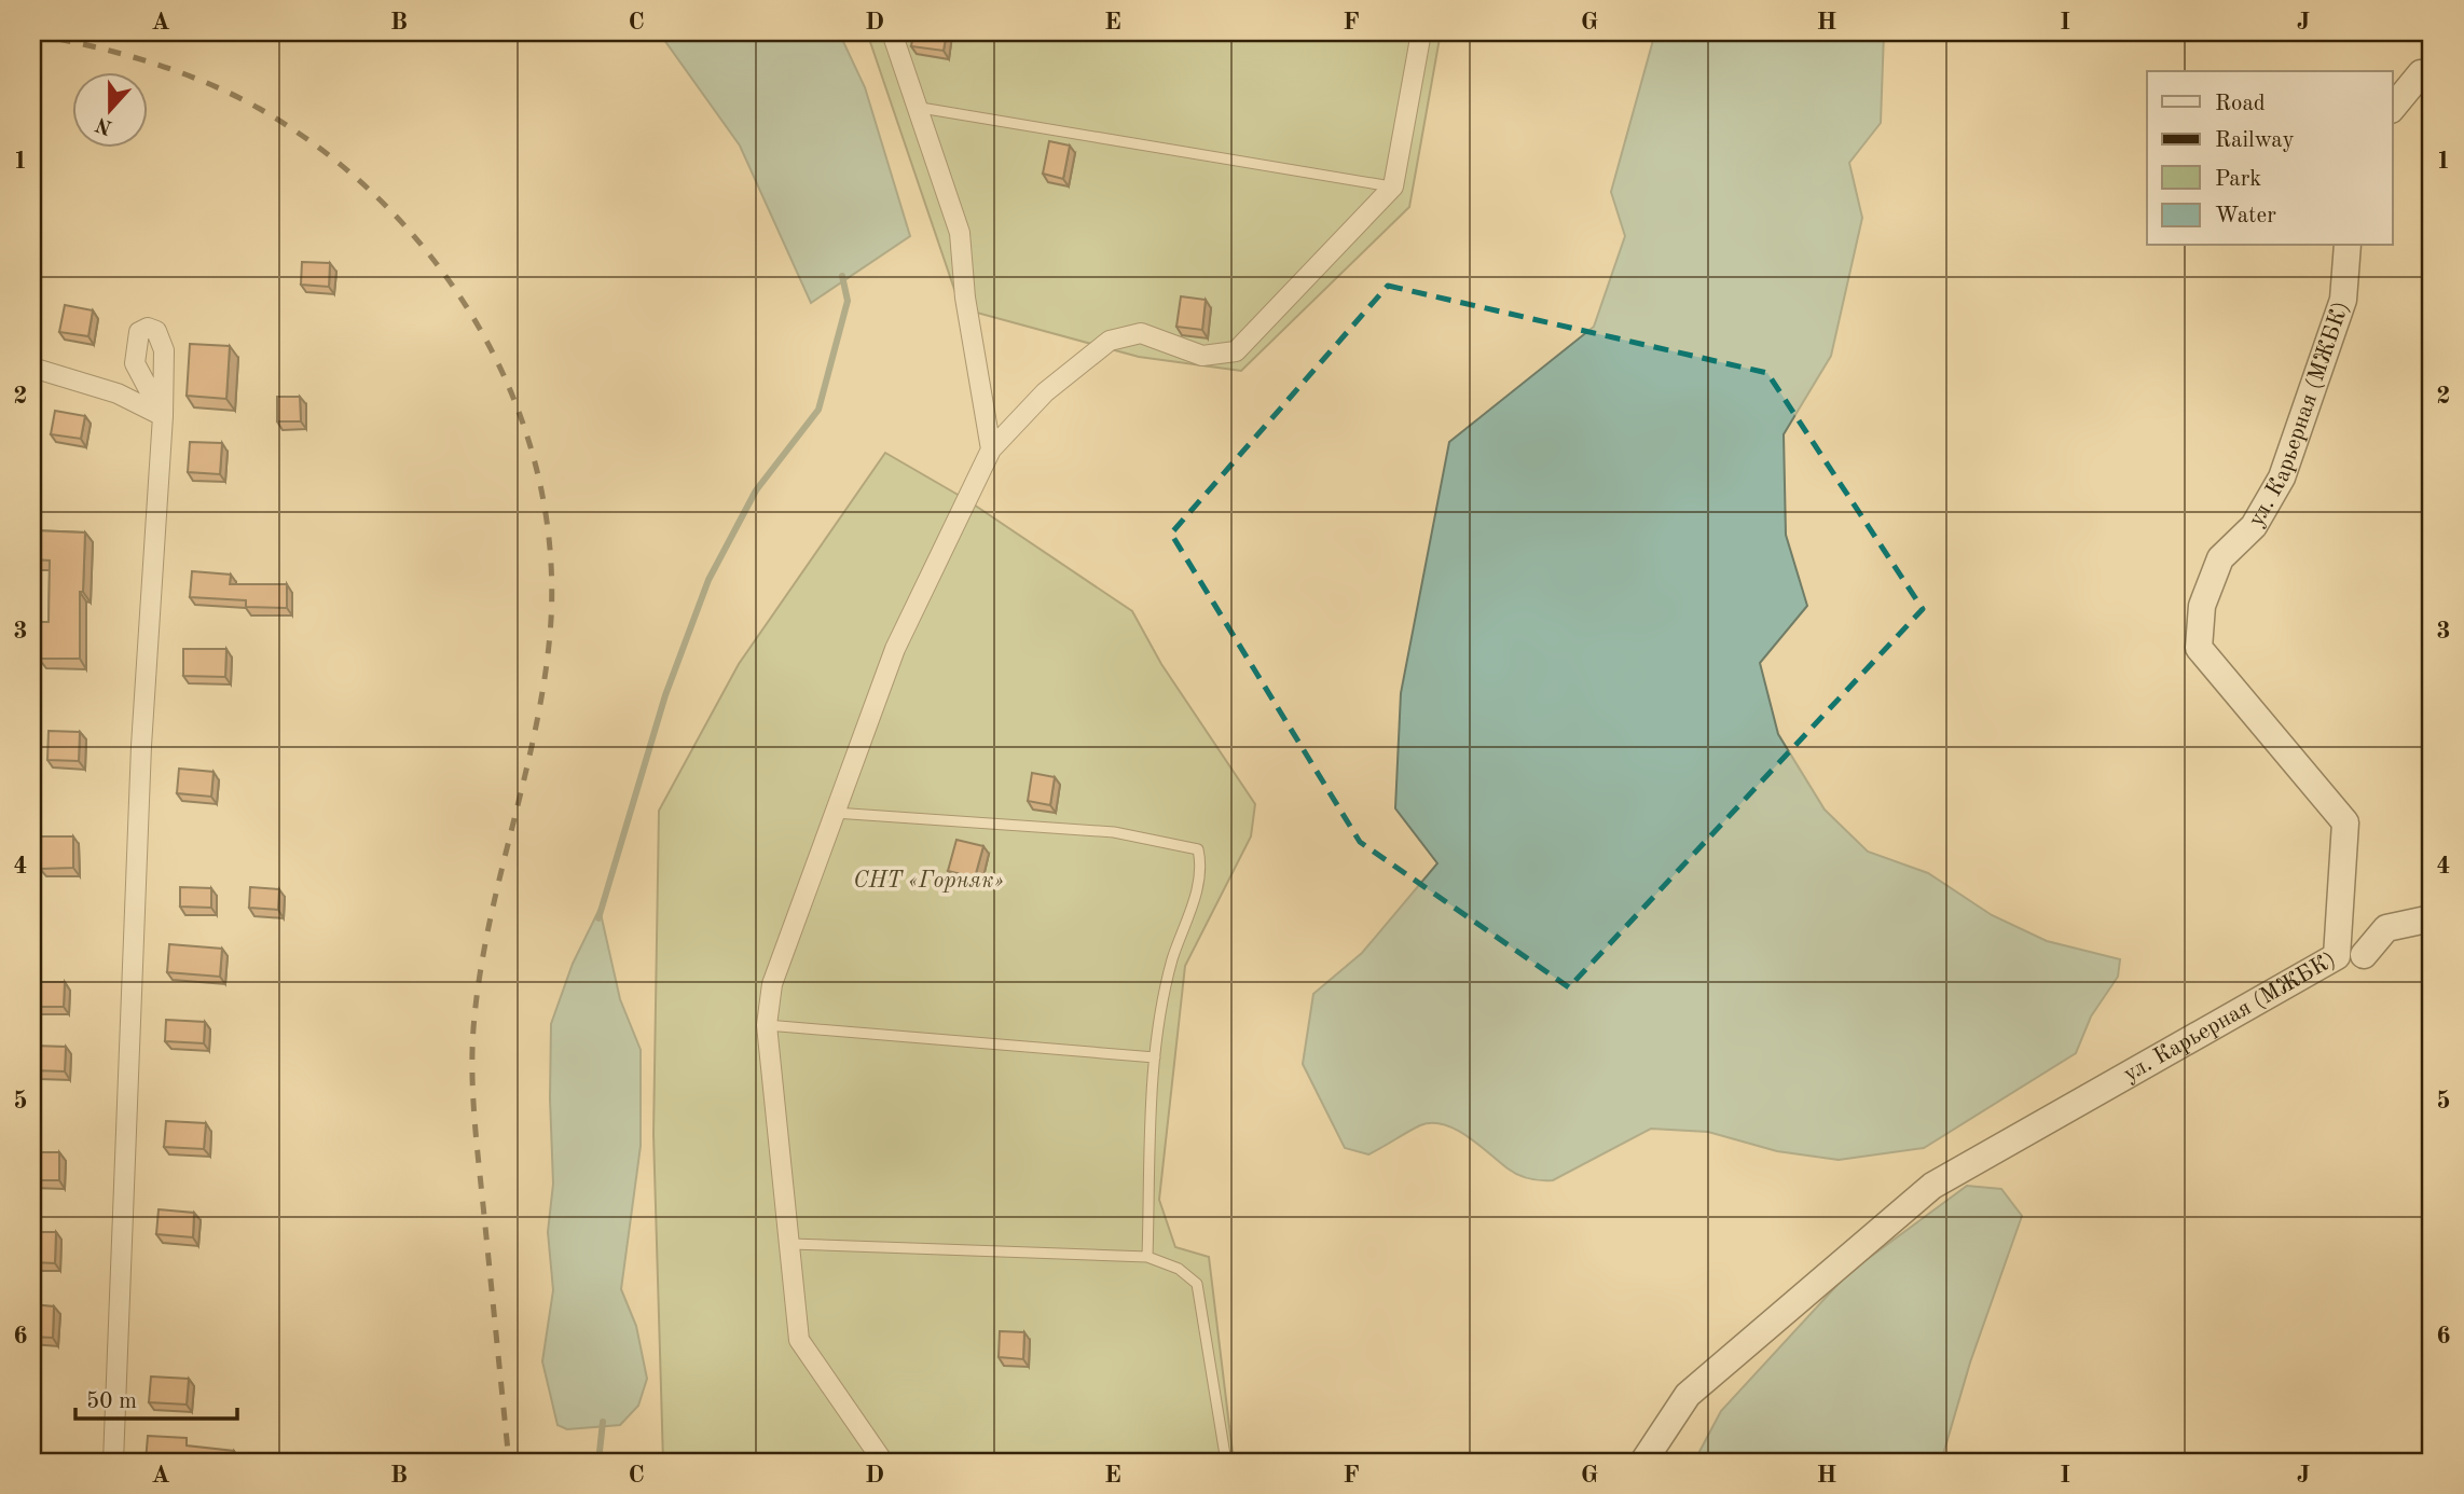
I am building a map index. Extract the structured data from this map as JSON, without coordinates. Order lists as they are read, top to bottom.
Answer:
{
  "streets": {
    "street": ["ул. Карьерная (МЖБК)"]
  },
  "parks": ["СНТ «Горняк»"],
  "legend": [
    "Road",
    "Railway",
    "Park",
    "Water"
  ],
  "scale_bar": "50 m",
  "north": "bottom",
  "grid": {
    "columns": [
      "A",
      "B",
      "C",
      "D",
      "E",
      "F",
      "G",
      "H",
      "I",
      "J"
    ],
    "rows": [
      "1",
      "2",
      "3",
      "4",
      "5",
      "6"
    ]
  }
}
